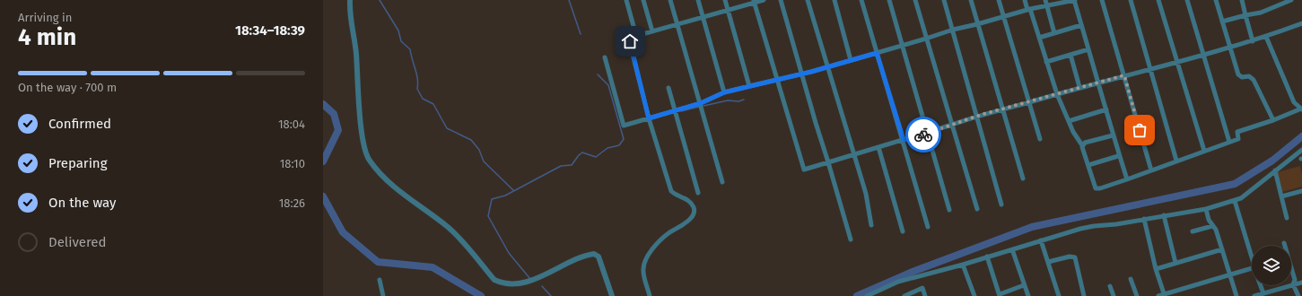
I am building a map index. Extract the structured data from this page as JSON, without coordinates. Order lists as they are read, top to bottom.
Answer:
{
  "page": {
    "heading": ["4 min", "Arriving in", "18:34–18:39"],
    "bar": "On the way · 700 m",
    "list": [
      ["Confirmed", "18:04"],
      ["Preparing", "18:10"],
      ["On the way", "18:26"],
      "Delivered"
    ]
  }
}
